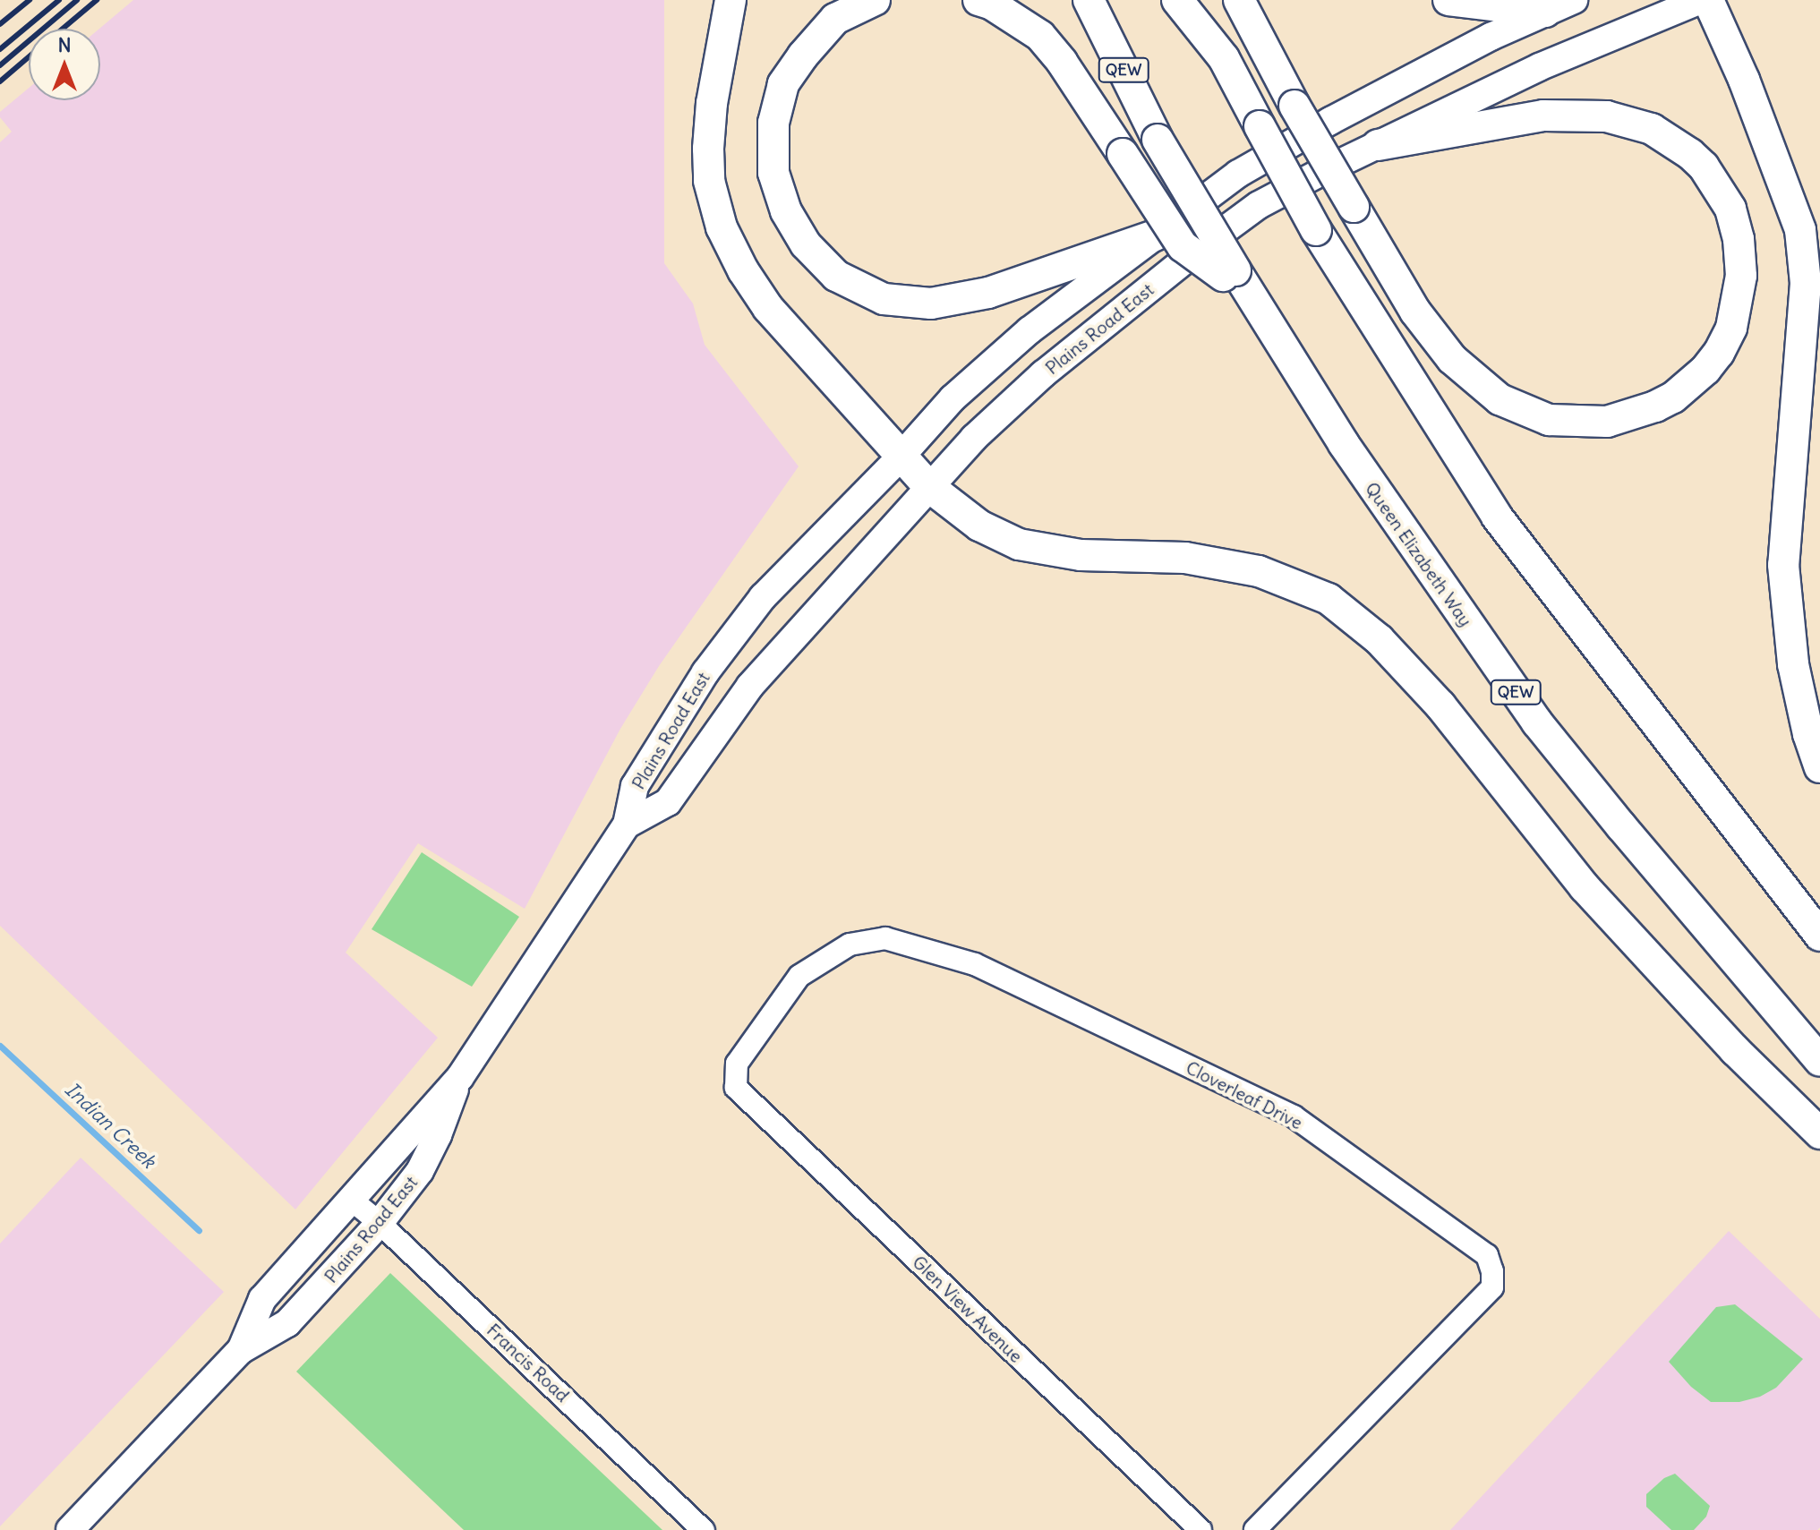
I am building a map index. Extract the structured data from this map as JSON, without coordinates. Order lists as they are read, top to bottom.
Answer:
{
  "streets": {
    "highway": ["QEW", "Queen Elizabeth Way"],
    "main road": ["Plains Road East"],
    "street": ["Cloverleaf Drive", "Glen View Avenue", "Francis Road"]
  },
  "crossings": [
    ["Plains Road East", "Francis Road"],
    ["Cloverleaf Drive", "Glen View Avenue"]
  ],
  "water": ["Indian Creek"],
  "north": "top"
}
